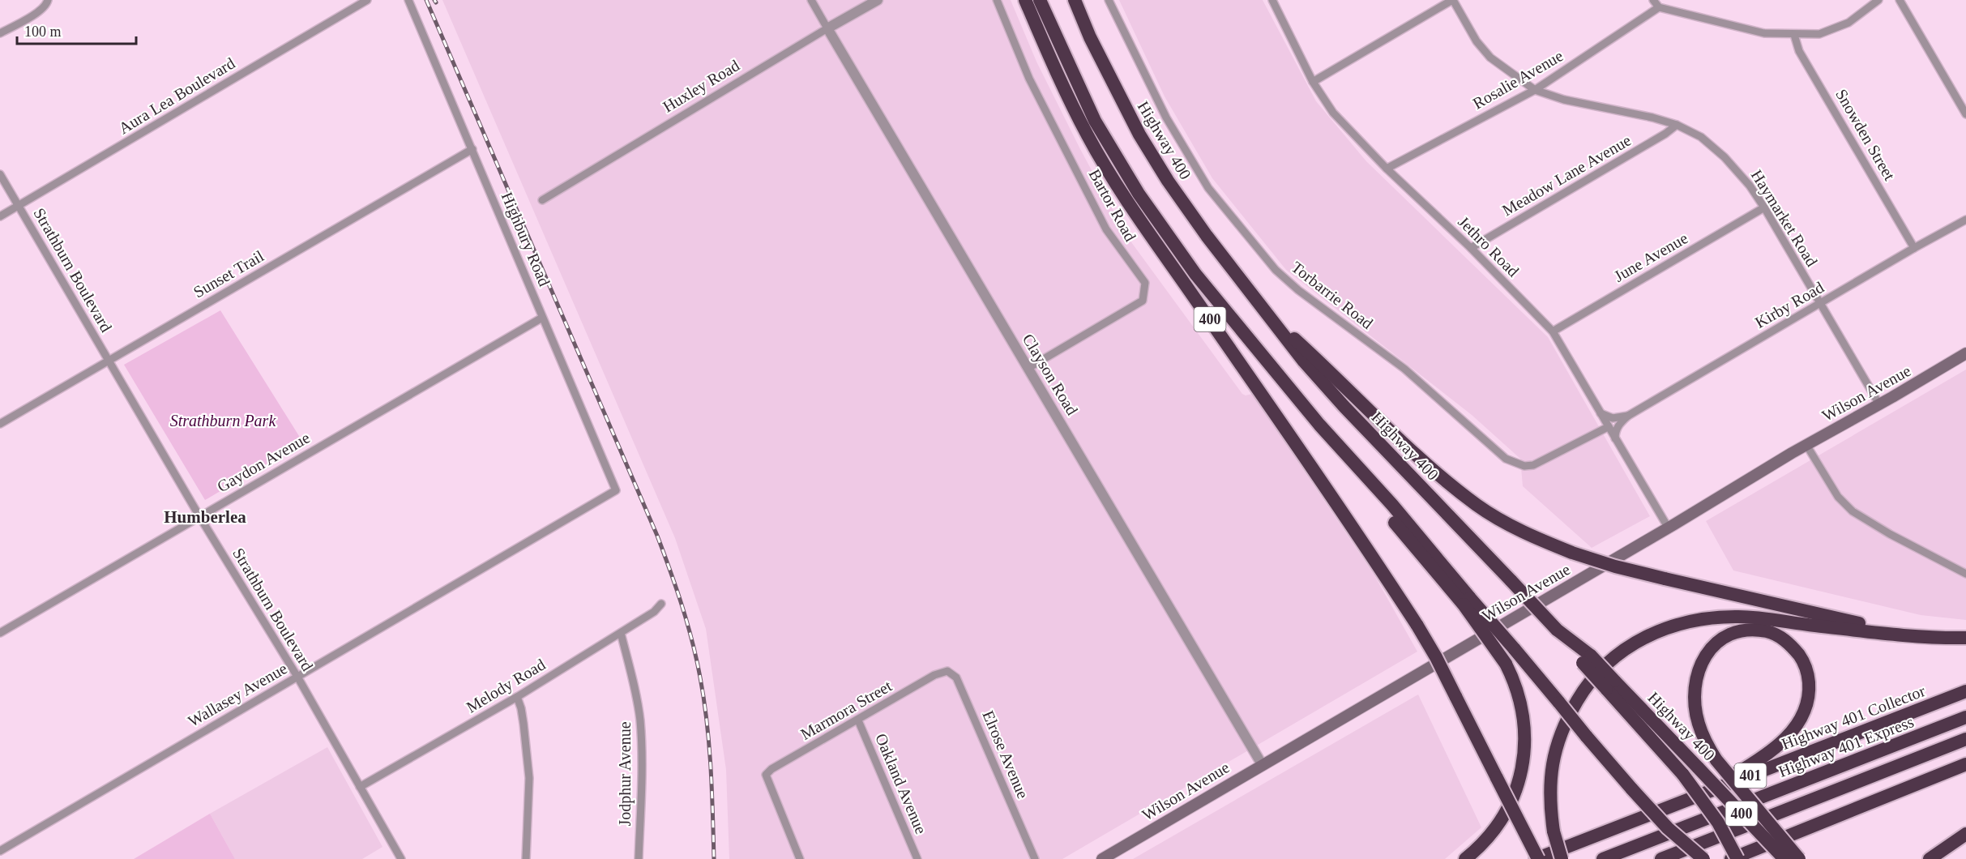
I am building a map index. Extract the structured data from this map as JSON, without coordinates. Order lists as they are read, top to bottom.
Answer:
{
  "streets": {
    "highway": [
      "Highway 400",
      "400",
      "Highway 401 Collector",
      "Highway 401 Express",
      "401"
    ],
    "main road": ["Wilson Avenue"],
    "street": [
      "Rosalie Avenue",
      "Huxley Road",
      "Aura Lea Boulevard",
      "Snowden Street",
      "Meadow Lane Avenue",
      "Bartor Road",
      "Haymarket Road",
      "Highbury Road",
      "Jethro Road",
      "June Avenue",
      "Strathburn Boulevard",
      "Sunset Trail",
      "Torbarrie Road",
      "Kirby Road",
      "Clayson Road",
      "Gaydon Avenue",
      "Melody Road",
      "Wallasey Avenue",
      "Marmora Street",
      "Elrose Avenue",
      "Jodphur Avenue",
      "Oakland Avenue"
    ]
  },
  "crossings": [
    ["Rosalie Avenue", "Haymarket Road"],
    ["Rosalie Avenue", "Jethro Road"],
    ["Huxley Road", "Clayson Road"],
    ["Aura Lea Boulevard", "Strathburn Boulevard"],
    ["Snowden Street", "Kirby Road"],
    ["Meadow Lane Avenue", "Haymarket Road"],
    ["Meadow Lane Avenue", "Jethro Road"],
    ["Bartor Road", "Clayson Road"],
    ["Haymarket Road", "June Avenue"],
    ["Haymarket Road", "Kirby Road"],
    ["Haymarket Road", "Wilson Avenue"],
    ["Highbury Road", "Sunset Trail"],
    ["Highbury Road", "Gaydon Avenue"],
    ["Highbury Road", "Wallasey Avenue"],
    ["Jethro Road", "June Avenue"],
    ["Jethro Road", "Torbarrie Road"],
    ["Jethro Road", "Kirby Road"],
    ["Jethro Road", "Wilson Avenue"],
    ["Strathburn Boulevard", "Sunset Trail"],
    ["Strathburn Boulevard", "Gaydon Avenue"],
    ["Strathburn Boulevard", "Melody Road"],
    ["Strathburn Boulevard", "Wallasey Avenue"],
    ["400", "Highway 401 Collector"],
    ["Clayson Road", "Wilson Avenue"],
    ["Melody Road", "Jodphur Avenue"],
    ["Marmora Street", "Elrose Avenue"],
    ["Marmora Street", "Oakland Avenue"]
  ],
  "districts": ["Humberlea"],
  "parks": ["Strathburn Park"],
  "scale_bar": "100 m"
}
